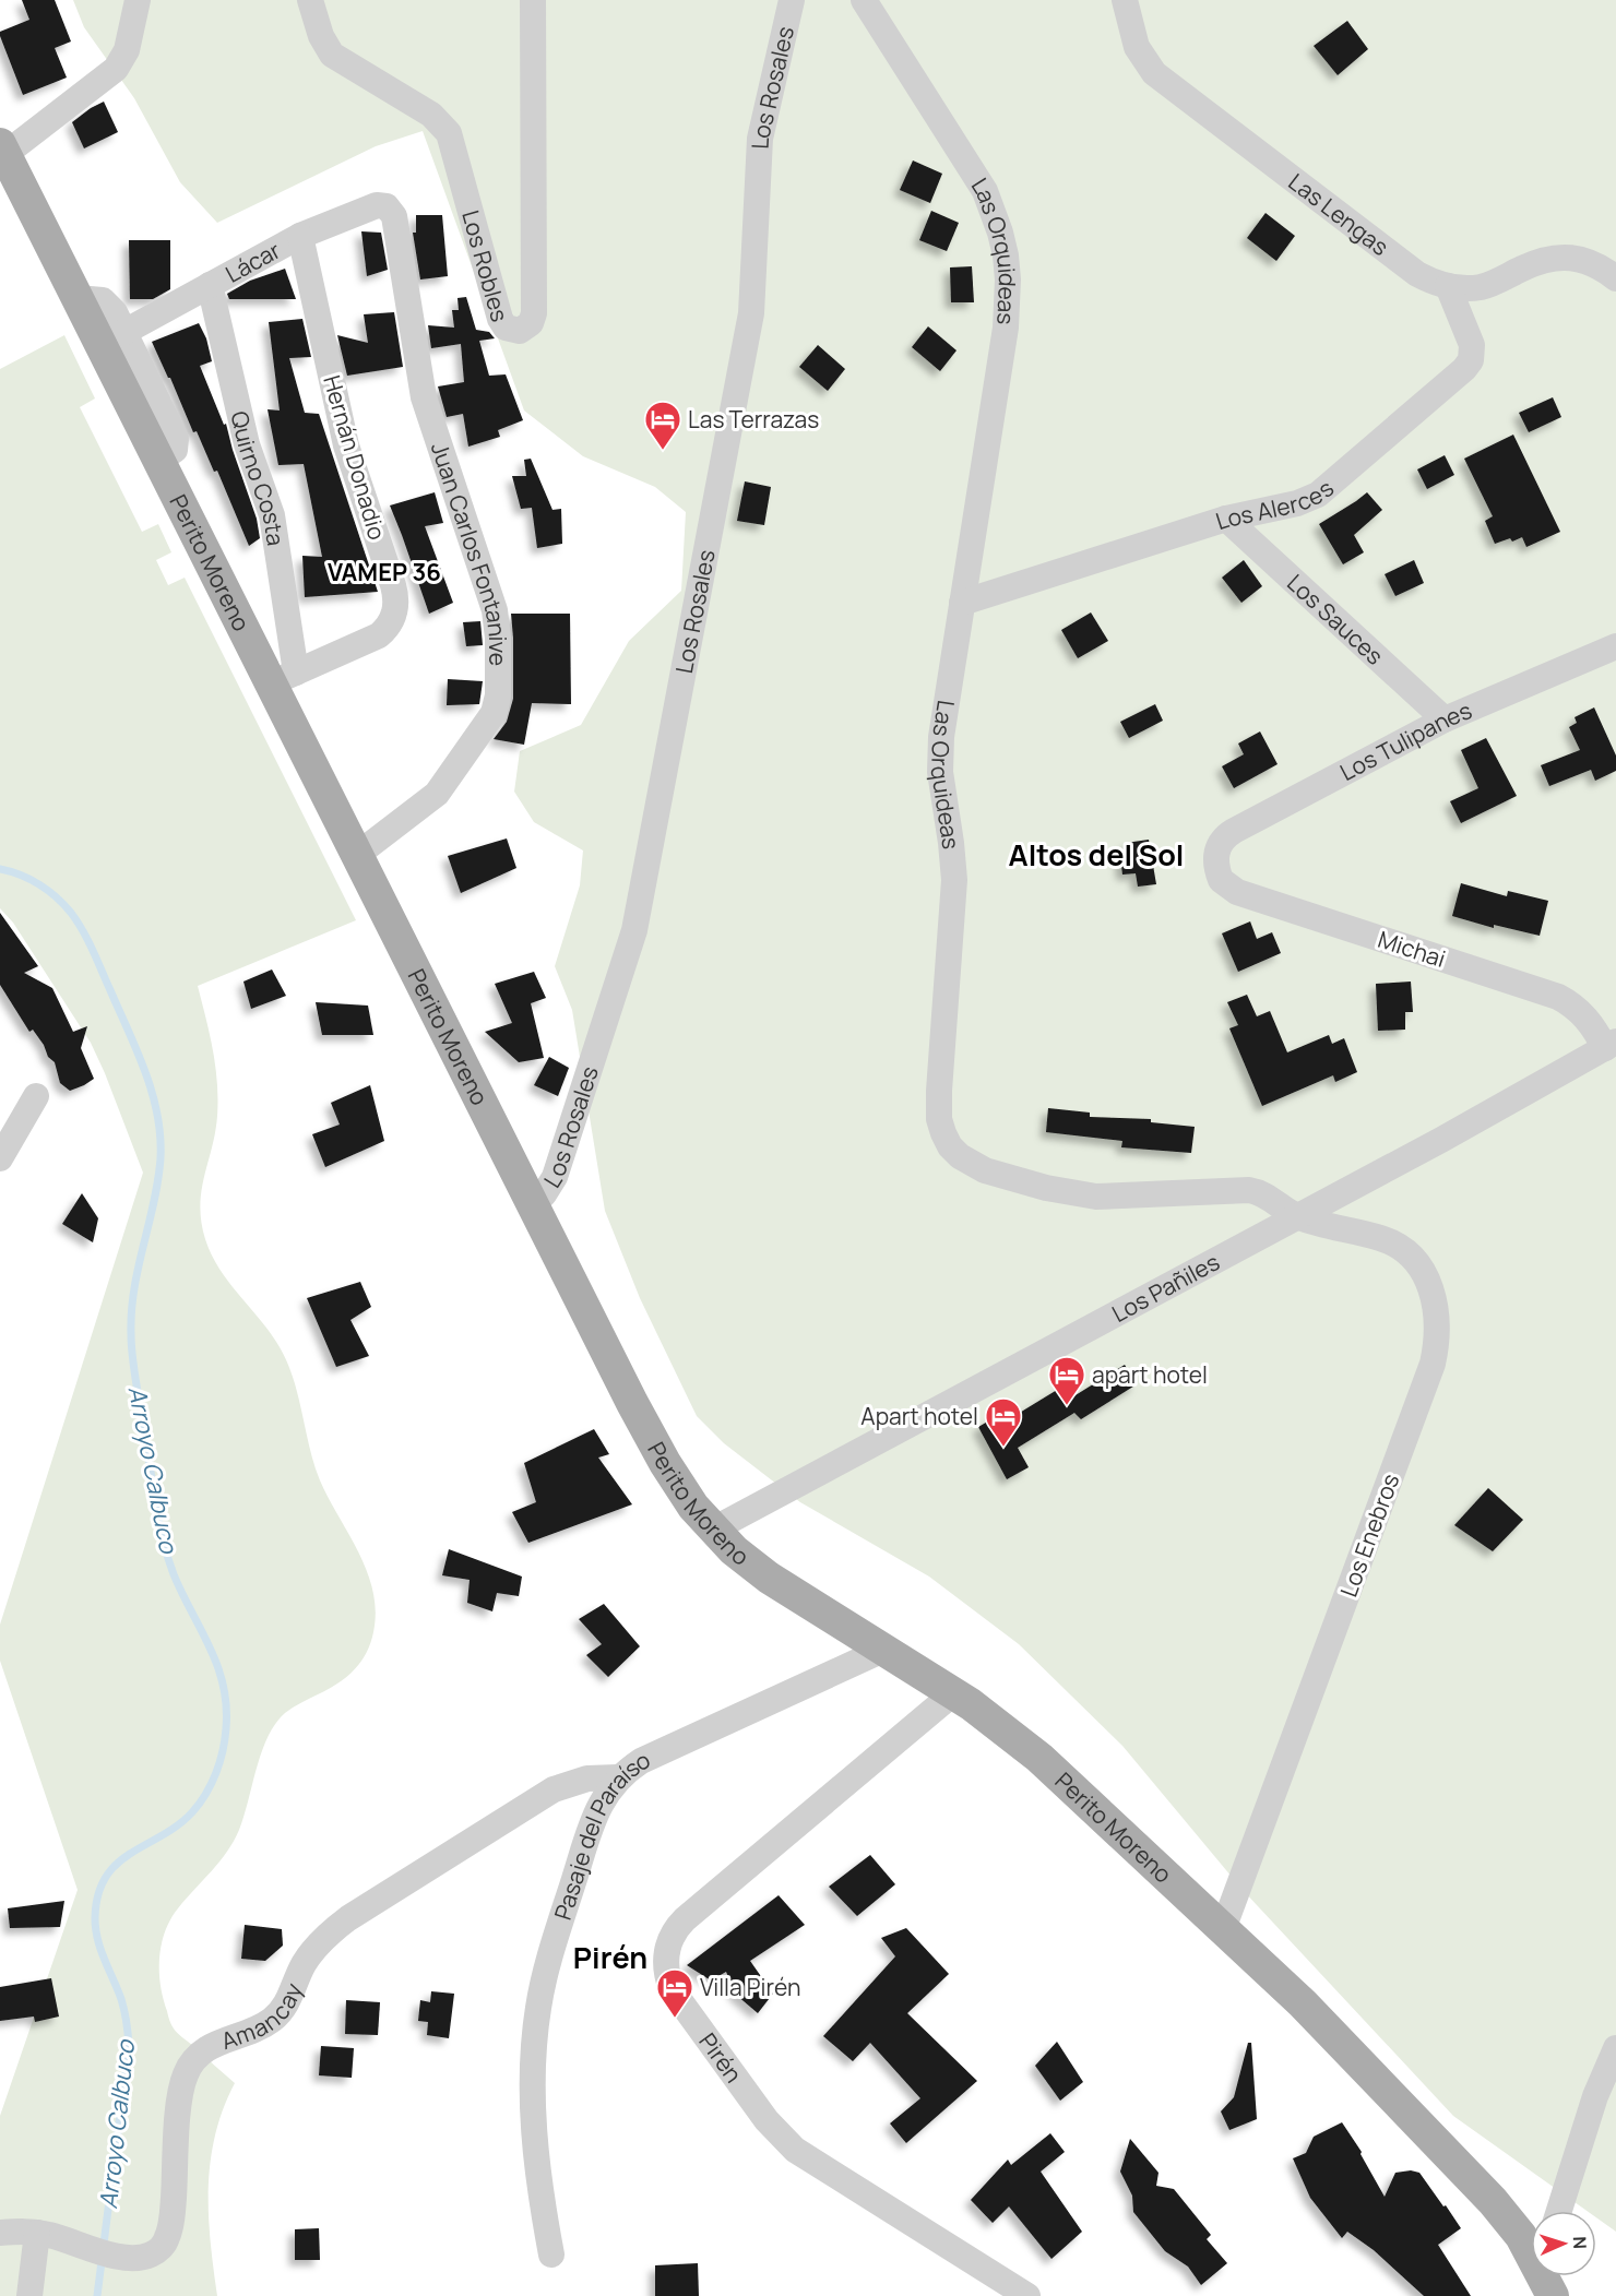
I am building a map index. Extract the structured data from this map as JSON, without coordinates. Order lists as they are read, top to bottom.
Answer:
{
  "streets": {
    "main road": ["Perito Moreno"],
    "street": [
      "Los Rosales",
      "Las Lengas",
      "Las Orquideas",
      "Lácar",
      "Los Robles",
      "Hernán Donadio",
      "Quirno Costa",
      "Los Alerces",
      "Juan Carlos Fontanive",
      "Los Sauces",
      "Los Tulipanes",
      "Michai",
      "Los Pañiles",
      "Los Enebros",
      "Pasaje del Paraíso",
      "Amancay",
      "Pirén"
    ]
  },
  "crossings": [
    ["Los Rosales", "Perito Moreno"],
    ["Las Lengas", "Los Alerces"],
    ["Las Orquideas", "Los Alerces"],
    ["Las Orquideas", "Los Pañiles"],
    ["Las Orquideas", "Los Enebros"],
    ["Lácar", "Hernán Donadio"],
    ["Lácar", "Quirno Costa"],
    ["Lácar", "Juan Carlos Fontanive"],
    ["Hernán Donadio", "Quirno Costa"],
    ["Hernán Donadio", "Perito Moreno"],
    ["Quirno Costa", "Perito Moreno"],
    ["Los Alerces", "Los Sauces"],
    ["Juan Carlos Fontanive", "Perito Moreno"],
    ["Perito Moreno", "Los Pañiles"],
    ["Perito Moreno", "Los Enebros"],
    ["Perito Moreno", "Pasaje del Paraíso"],
    ["Perito Moreno", "Pirén"],
    ["Los Sauces", "Los Tulipanes"],
    ["Los Tulipanes", "Michai"],
    ["Michai", "Los Pañiles"],
    ["Los Pañiles", "Los Enebros"],
    ["Pasaje del Paraíso", "Amancay"]
  ],
  "districts": ["VAMEP 36", "Altos del Sol", "Pirén"],
  "water": ["Arroyo Calbuco"],
  "places": {
    "hotel": [
      "Las Terrazas",
      "apart hotel",
      "Apart hotel",
      "Villa Pirén"
    ]
  },
  "north": "right"
}
